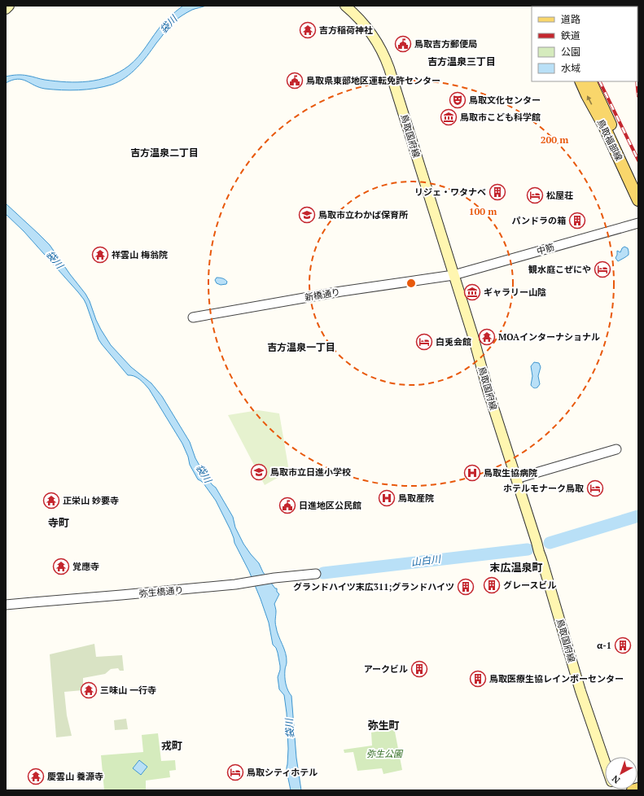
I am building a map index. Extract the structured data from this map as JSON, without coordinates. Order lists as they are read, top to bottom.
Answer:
{
  "streets": {
    "main road": ["鳥取国府線", "鳥取福部線"],
    "street": ["中筋", "新橋通り", "弥生橋通り"]
  },
  "crossings": [
    ["鳥取国府線", "中筋"],
    ["鳥取国府線", "新橋通り"],
    ["中筋", "新橋通り"]
  ],
  "districts": [
    "吉方温泉三丁目",
    "吉方温泉二丁目",
    "吉方温泉一丁目",
    "寺町",
    "末広温泉町",
    "弥生町",
    "戎町"
  ],
  "water": ["袋川", "山白川"],
  "parks": ["弥生公園"],
  "places": {
    "temple": [
      "吉方稲荷神社",
      "祥雲山 梅翁院",
      "MOAインターナショナル",
      "正栄山 妙要寺",
      "覚應寺",
      "三味山 一行寺",
      "慶雲山 養源寺"
    ],
    "public building": ["鳥取吉方郵便局", "鳥取県東部地区運転免許センター", "日進地区公民館"],
    "theatre": ["鳥取文化センター"],
    "museum": ["鳥取市こども科学館", "ギャラリー山陰"],
    "building": [
      "リジェ・ワタナベ",
      "パンドラの箱",
      "グレースビル",
      "グランドハイツ末広311;グランドハイツ",
      "α-1",
      "アークビル",
      "鳥取医療生協レインボーセンター"
    ],
    "hotel": [
      "松屋荘",
      "観水庭こぜにや",
      "白兎会館",
      "ホテルモナーク鳥取",
      "鳥取シティホテル"
    ],
    "school or university": ["鳥取市立わかば保育所", "鳥取市立日進小学校"],
    "hospital": ["鳥取生協病院", "鳥取産院"]
  },
  "legend": [
    "道路",
    "鉄道",
    "公園",
    "水域"
  ],
  "north": "bottom left",
  "rings": ["200 m", "100 m"]
}
